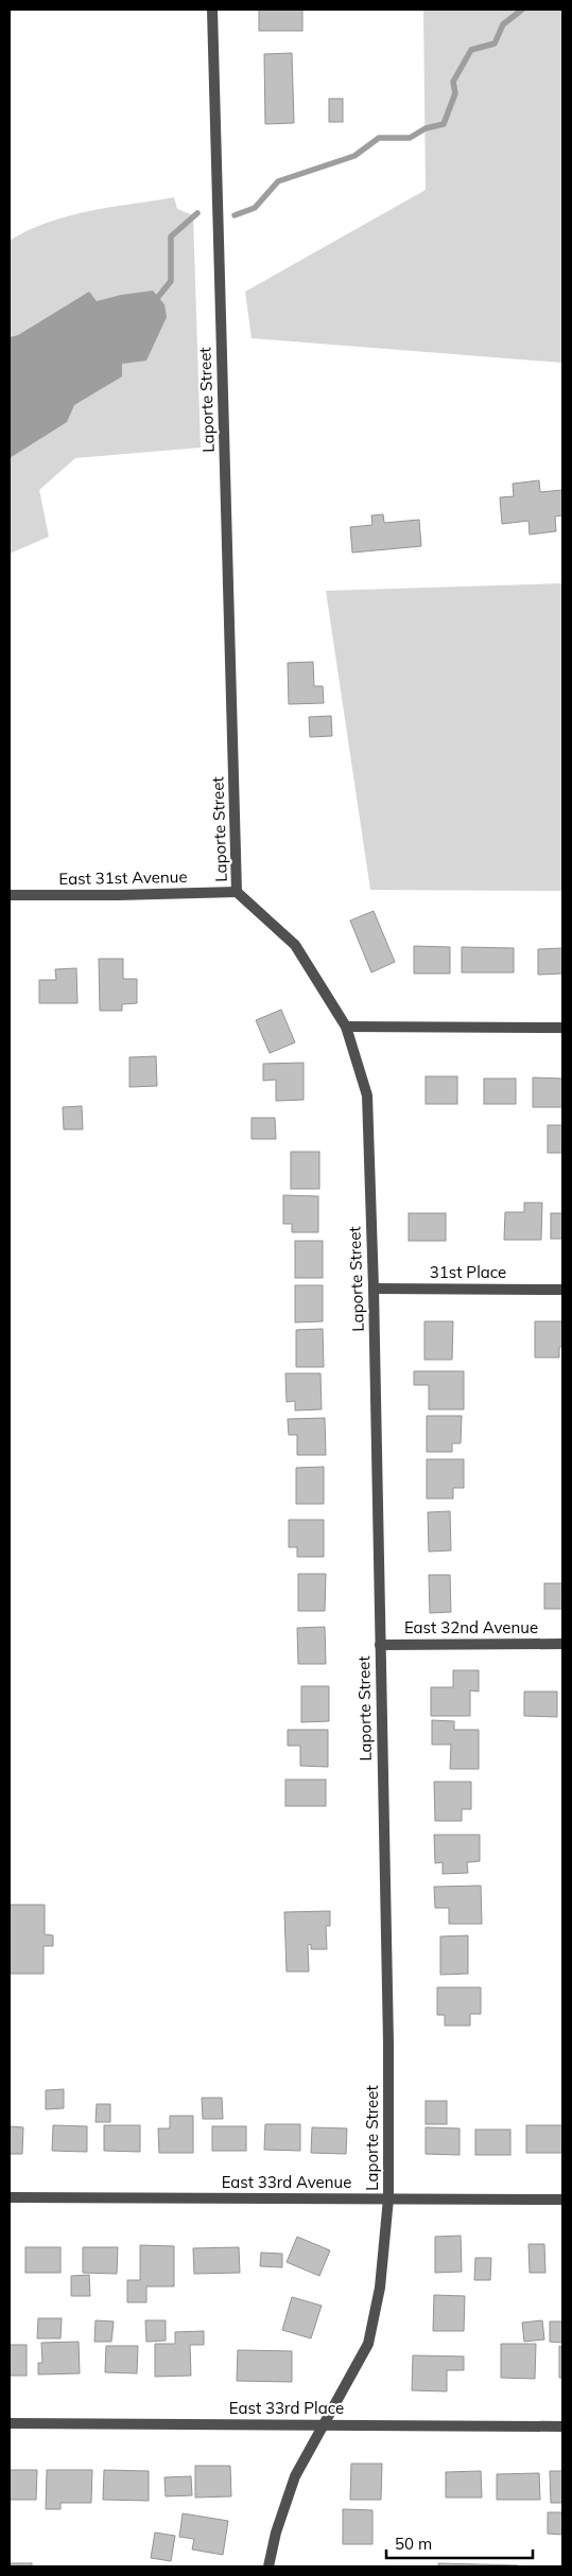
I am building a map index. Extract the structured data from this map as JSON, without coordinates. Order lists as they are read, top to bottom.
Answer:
{
  "streets": {
    "street": [
      "Laporte Street",
      "East 31st Avenue",
      "31st Place",
      "East 32nd Avenue",
      "East 33rd Avenue",
      "East 33rd Place"
    ]
  },
  "crossings": [
    ["Laporte Street", "East 31st Avenue"],
    ["Laporte Street", "31st Place"],
    ["Laporte Street", "East 32nd Avenue"],
    ["Laporte Street", "East 33rd Avenue"],
    ["Laporte Street", "East 33rd Place"]
  ],
  "scale_bar": "50 m"
}
